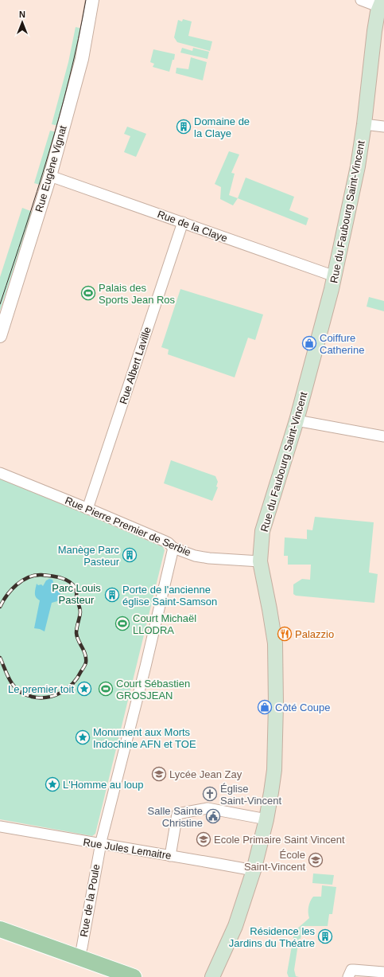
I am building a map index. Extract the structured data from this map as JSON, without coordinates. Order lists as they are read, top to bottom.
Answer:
{
  "streets": {
    "main road": ["Rue du Faubourg Saint-Vincent"],
    "street": [
      "Rue Eugène Vignat",
      "Rue de la Claye",
      "Rue Albert Laville",
      "Rue Pierre Premier de Serbie",
      "Rue Jules Lemaitre",
      "Rue de la Poule"
    ]
  },
  "crossings": [
    ["Rue Eugène Vignat", "Rue de la Claye"],
    ["Rue du Faubourg Saint-Vincent", "Rue de la Claye"],
    ["Rue du Faubourg Saint-Vincent", "Rue Pierre Premier de Serbie"],
    ["Rue du Faubourg Saint-Vincent", "Rue Jules Lemaitre"],
    ["Rue de la Claye", "Rue Albert Laville"],
    ["Rue Albert Laville", "Rue Pierre Premier de Serbie"],
    ["Rue Pierre Premier de Serbie", "Rue de la Poule"],
    ["Rue Jules Lemaitre", "Rue de la Poule"]
  ],
  "parks": ["Parc Louis Pasteur"],
  "places": {
    "building": [
      "Domaine de la Claye",
      "Manège Parc Pasteur",
      "Porte de l'ancienne église Saint-Samson",
      "Résidence les Jardins du Théatre"
    ],
    "sports": ["Palais des Sports Jean Ros", "Court Michaël LLODRA", "Court Sébastien GROSJEAN"],
    "shop": ["Coiffure Catherine", "Côté Coupe"],
    "restaurant": ["Palazzio"],
    "place": ["Le premier toit", "Monument aux Morts Indochine AFN et TOE", "L'Homme au loup"],
    "school or university": ["Lycée Jean Zay", "Ecole Primaire Saint Vincent", "École Saint-Vincent"],
    "church": ["Église Saint-Vincent"],
    "public building": ["Salle Sainte Christine"]
  },
  "north": "top"
}
